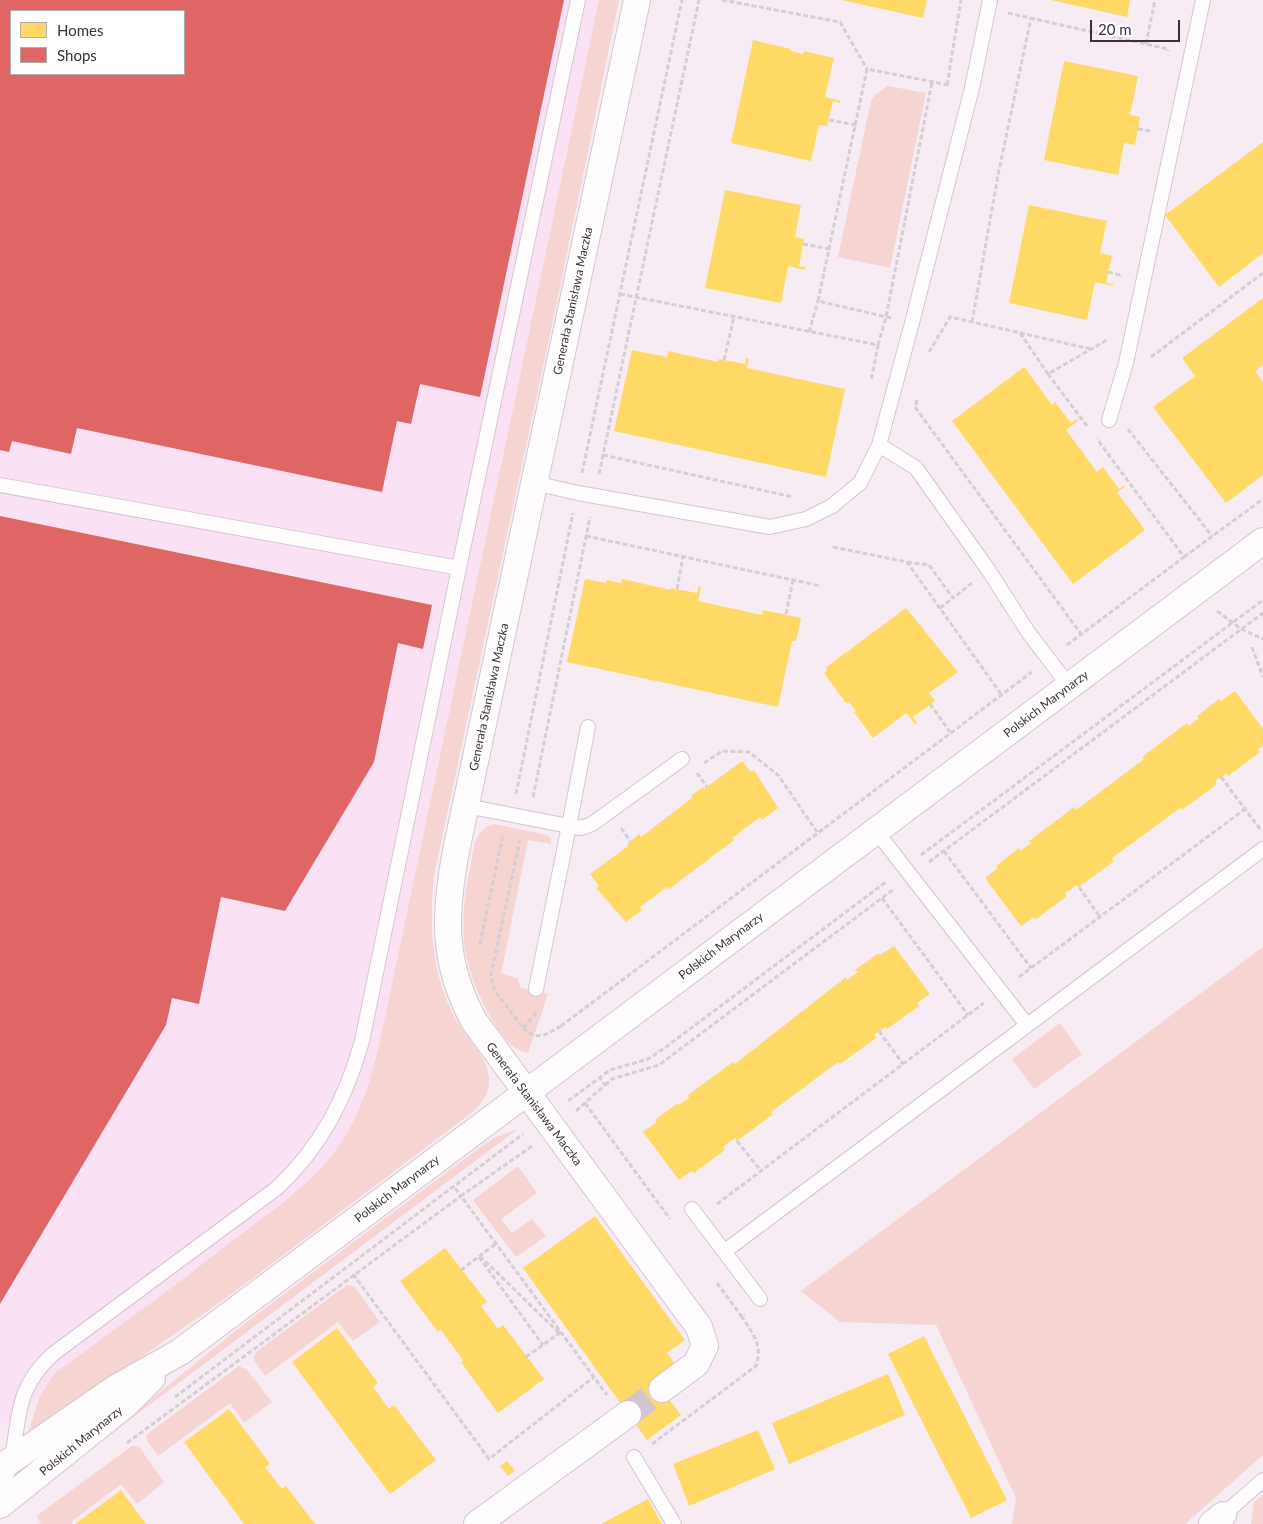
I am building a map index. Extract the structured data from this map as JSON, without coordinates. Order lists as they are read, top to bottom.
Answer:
{
  "streets": {
    "street": ["Generała Stanisława Maczka", "Polskich Marynarzy"]
  },
  "crossings": [
    ["Generała Stanisława Maczka", "Polskich Marynarzy"]
  ],
  "legend": ["Homes", "Shops"],
  "scale_bar": "20 m"
}
